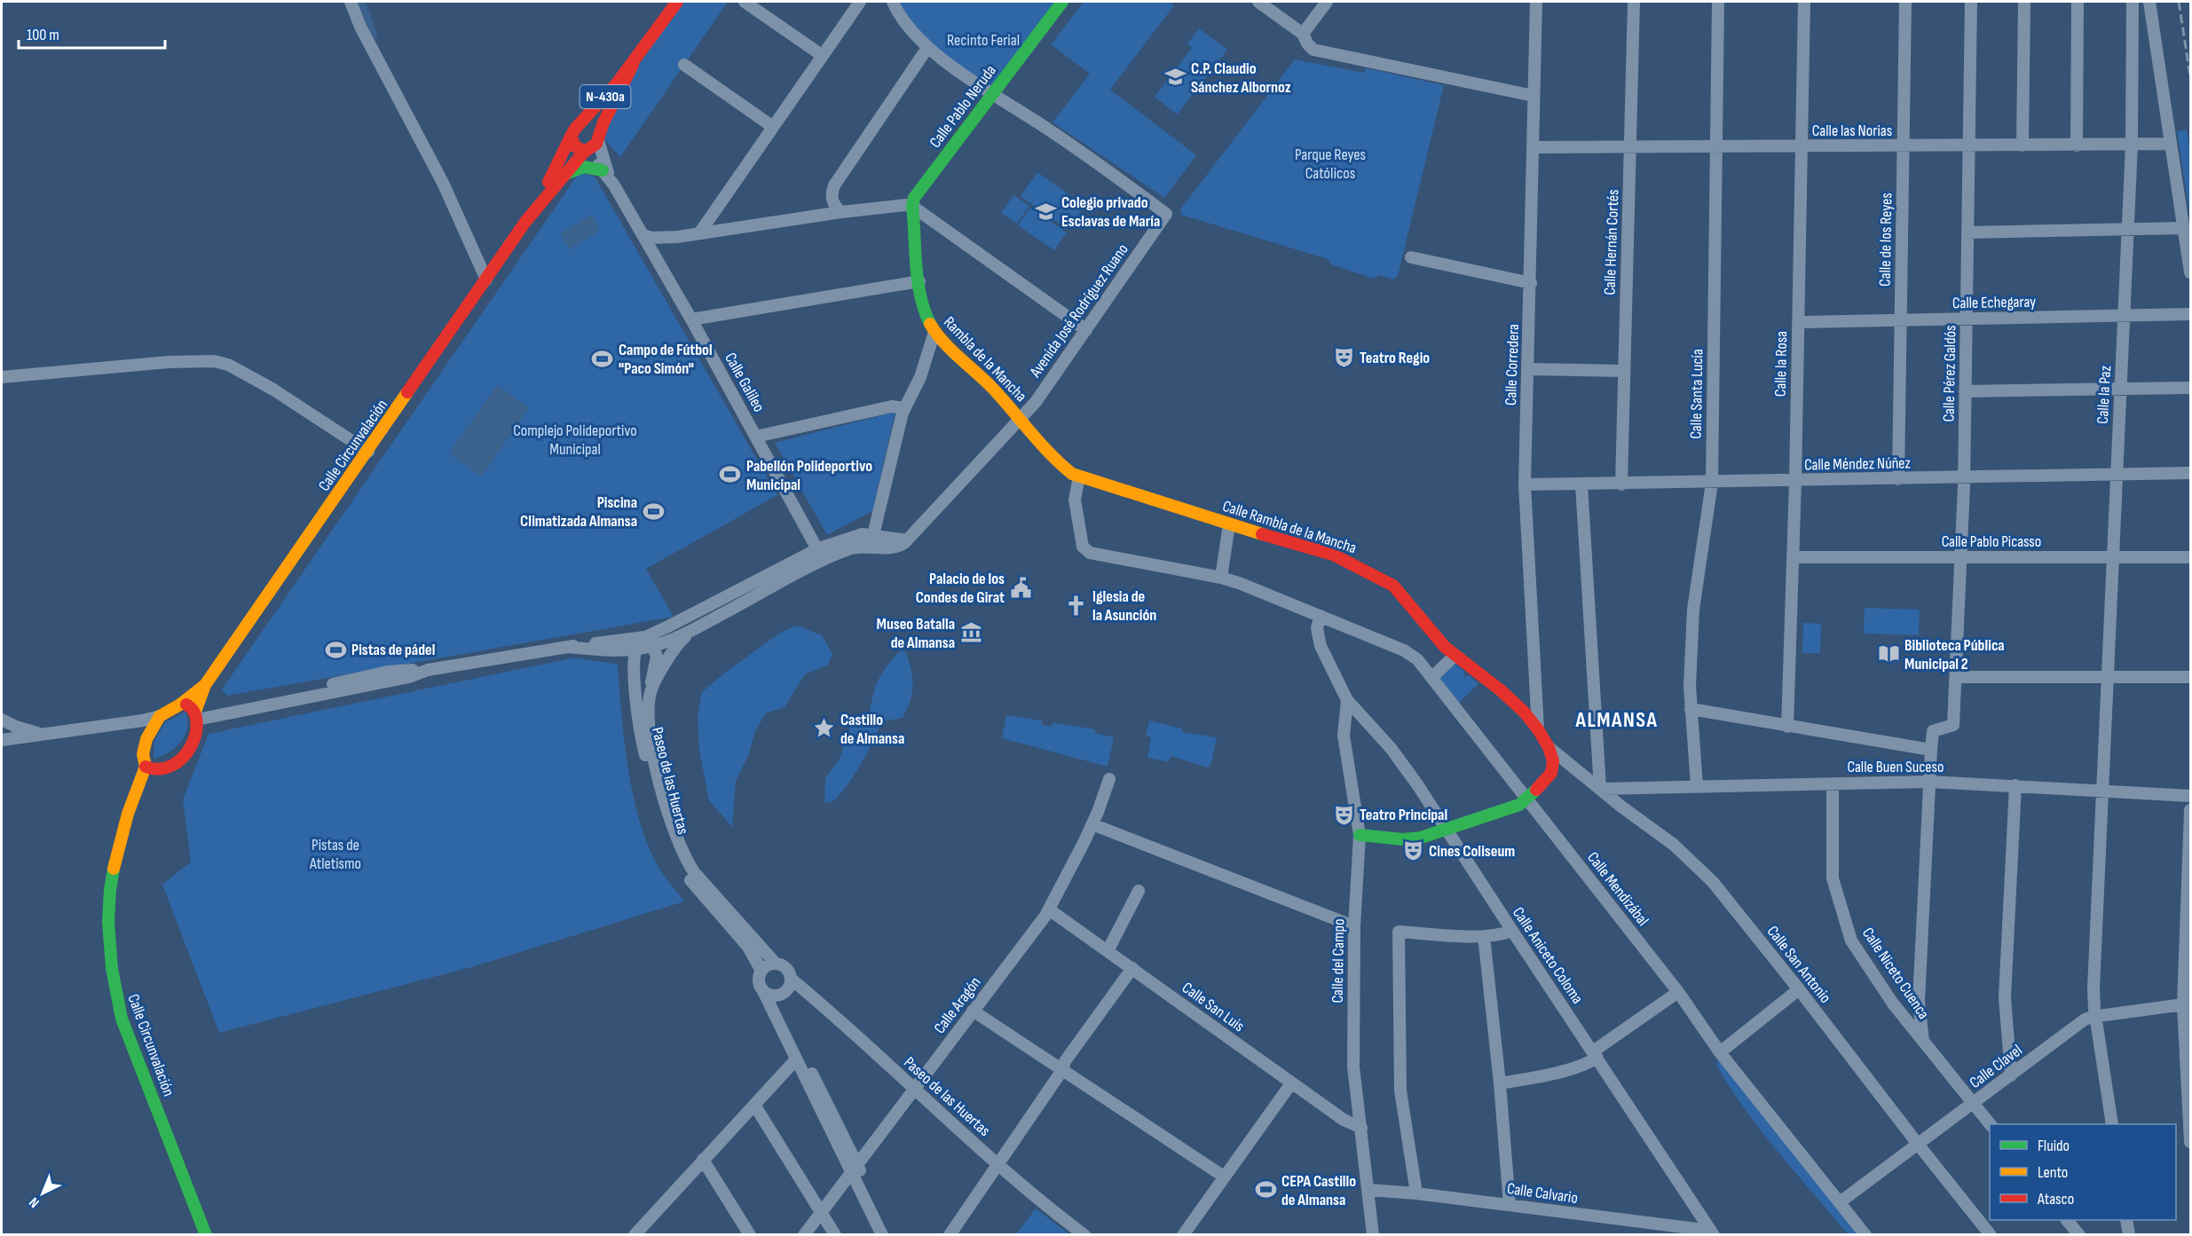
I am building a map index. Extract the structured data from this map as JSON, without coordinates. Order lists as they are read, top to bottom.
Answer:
{
  "streets": {
    "main road": [
      "N-430a",
      "Calle Pablo Neruda",
      "Rambla de la Mancha",
      "Calle Circunvalación",
      "Calle Rambla de la Mancha"
    ],
    "street": [
      "Calle las Norias",
      "Calle de los Reyes",
      "Calle Hernán Cortés",
      "Calle Echegaray",
      "Avenida José Rodríguez Ruano",
      "Calle la Rosa",
      "Calle Corredera",
      "Calle Pérez Galdós",
      "Calle Galileo",
      "Calle Santa Lucía",
      "Calle la Paz",
      "Calle Méndez Núñez",
      "Calle Pablo Picasso",
      "Calle Buen Suceso",
      "Paseo de las Huertas",
      "Calle Mendizábal",
      "Calle Aniceto Coloma",
      "Calle del Campo",
      "Calle San Antonio",
      "Calle Niceto Cuenca",
      "Calle Aragón",
      "Calle San Luis",
      "Calle Clavel",
      "Calle Calvario"
    ]
  },
  "crossings": [
    ["N-430a", "Calle Galileo"],
    ["N-430a", "Calle Circunvalación"],
    ["Calle Pablo Neruda", "Avenida José Rodríguez Ruano"],
    ["Calle Pablo Neruda", "Rambla de la Mancha"],
    ["Calle las Norias", "Calle de los Reyes"],
    ["Calle las Norias", "Calle Hernán Cortés"],
    ["Calle las Norias", "Calle la Rosa"],
    ["Calle las Norias", "Calle Corredera"],
    ["Calle las Norias", "Calle Pérez Galdós"],
    ["Calle las Norias", "Calle Santa Lucía"],
    ["Calle las Norias", "Calle la Paz"],
    ["Calle de los Reyes", "Calle Echegaray"],
    ["Calle de los Reyes", "Calle Méndez Núñez"],
    ["Calle Hernán Cortés", "Calle Méndez Núñez"],
    ["Calle Echegaray", "Calle la Rosa"],
    ["Calle Echegaray", "Calle Pérez Galdós"],
    ["Calle Echegaray", "Calle la Paz"],
    ["Avenida José Rodríguez Ruano", "Rambla de la Mancha"],
    ["Rambla de la Mancha", "Calle Rambla de la Mancha"],
    ["Rambla de la Mancha", "Calle Mendizábal"],
    ["Calle la Rosa", "Calle Méndez Núñez"],
    ["Calle la Rosa", "Calle Pablo Picasso"],
    ["Calle Corredera", "Calle Méndez Núñez"],
    ["Calle Corredera", "Calle Rambla de la Mancha"],
    ["Calle Pérez Galdós", "Calle Méndez Núñez"],
    ["Calle Pérez Galdós", "Calle Pablo Picasso"],
    ["Calle Galileo", "Calle Circunvalación"],
    ["Calle Santa Lucía", "Calle Méndez Núñez"],
    ["Calle Santa Lucía", "Calle Buen Suceso"],
    ["Calle la Paz", "Calle Méndez Núñez"],
    ["Calle la Paz", "Calle Pablo Picasso"],
    ["Calle la Paz", "Calle Buen Suceso"],
    ["Calle la Paz", "Calle Clavel"],
    ["Calle Rambla de la Mancha", "Calle Mendizábal"],
    ["Calle Rambla de la Mancha", "Calle San Antonio"],
    ["Calle Buen Suceso", "Calle San Antonio"],
    ["Calle Buen Suceso", "Calle Niceto Cuenca"],
    ["Paseo de las Huertas", "Calle Aragón"],
    ["Calle Mendizábal", "Calle Aniceto Coloma"],
    ["Calle Mendizábal", "Calle Clavel"],
    ["Calle Aniceto Coloma", "Calle del Campo"],
    ["Calle Aniceto Coloma", "Calle Calvario"],
    ["Calle del Campo", "Calle San Luis"],
    ["Calle del Campo", "Calle Calvario"],
    ["Calle San Antonio", "Calle Clavel"],
    ["Calle Niceto Cuenca", "Calle Clavel"],
    ["Calle Aragón", "Calle San Luis"]
  ],
  "districts": ["ALMANSA"],
  "parks": [
    "Recinto Ferial",
    "Parque Reyes Católicos",
    "Complejo Polideportivo Municipal",
    "Pistas de Atletismo"
  ],
  "places": {
    "school or university": ["C.P. Claudio Sánchez Albornoz", "Colegio privado Esclavas de María"],
    "theatre": ["Teatro Regio", "Teatro Principal", "Cines Coliseum"],
    "sports": [
      "Campo de Fútbol \"Paco Simón\"",
      "Pabellón Polideportivo Municipal",
      "Piscina Climatizada Almansa",
      "Pistas de pádel",
      "CEPA Castillo de Almansa"
    ],
    "public building": ["Palacio de los Condes de Girat"],
    "church": ["Iglesia de la Asunción"],
    "museum": ["Museo Batalla de Almansa"],
    "library": ["Biblioteca Pública Municipal 2"],
    "place": ["Castillo de Almansa"]
  },
  "legend": ["Fluido", "Lento", "Atasco"],
  "scale_bar": "100 m",
  "north": "bottom left"
}
